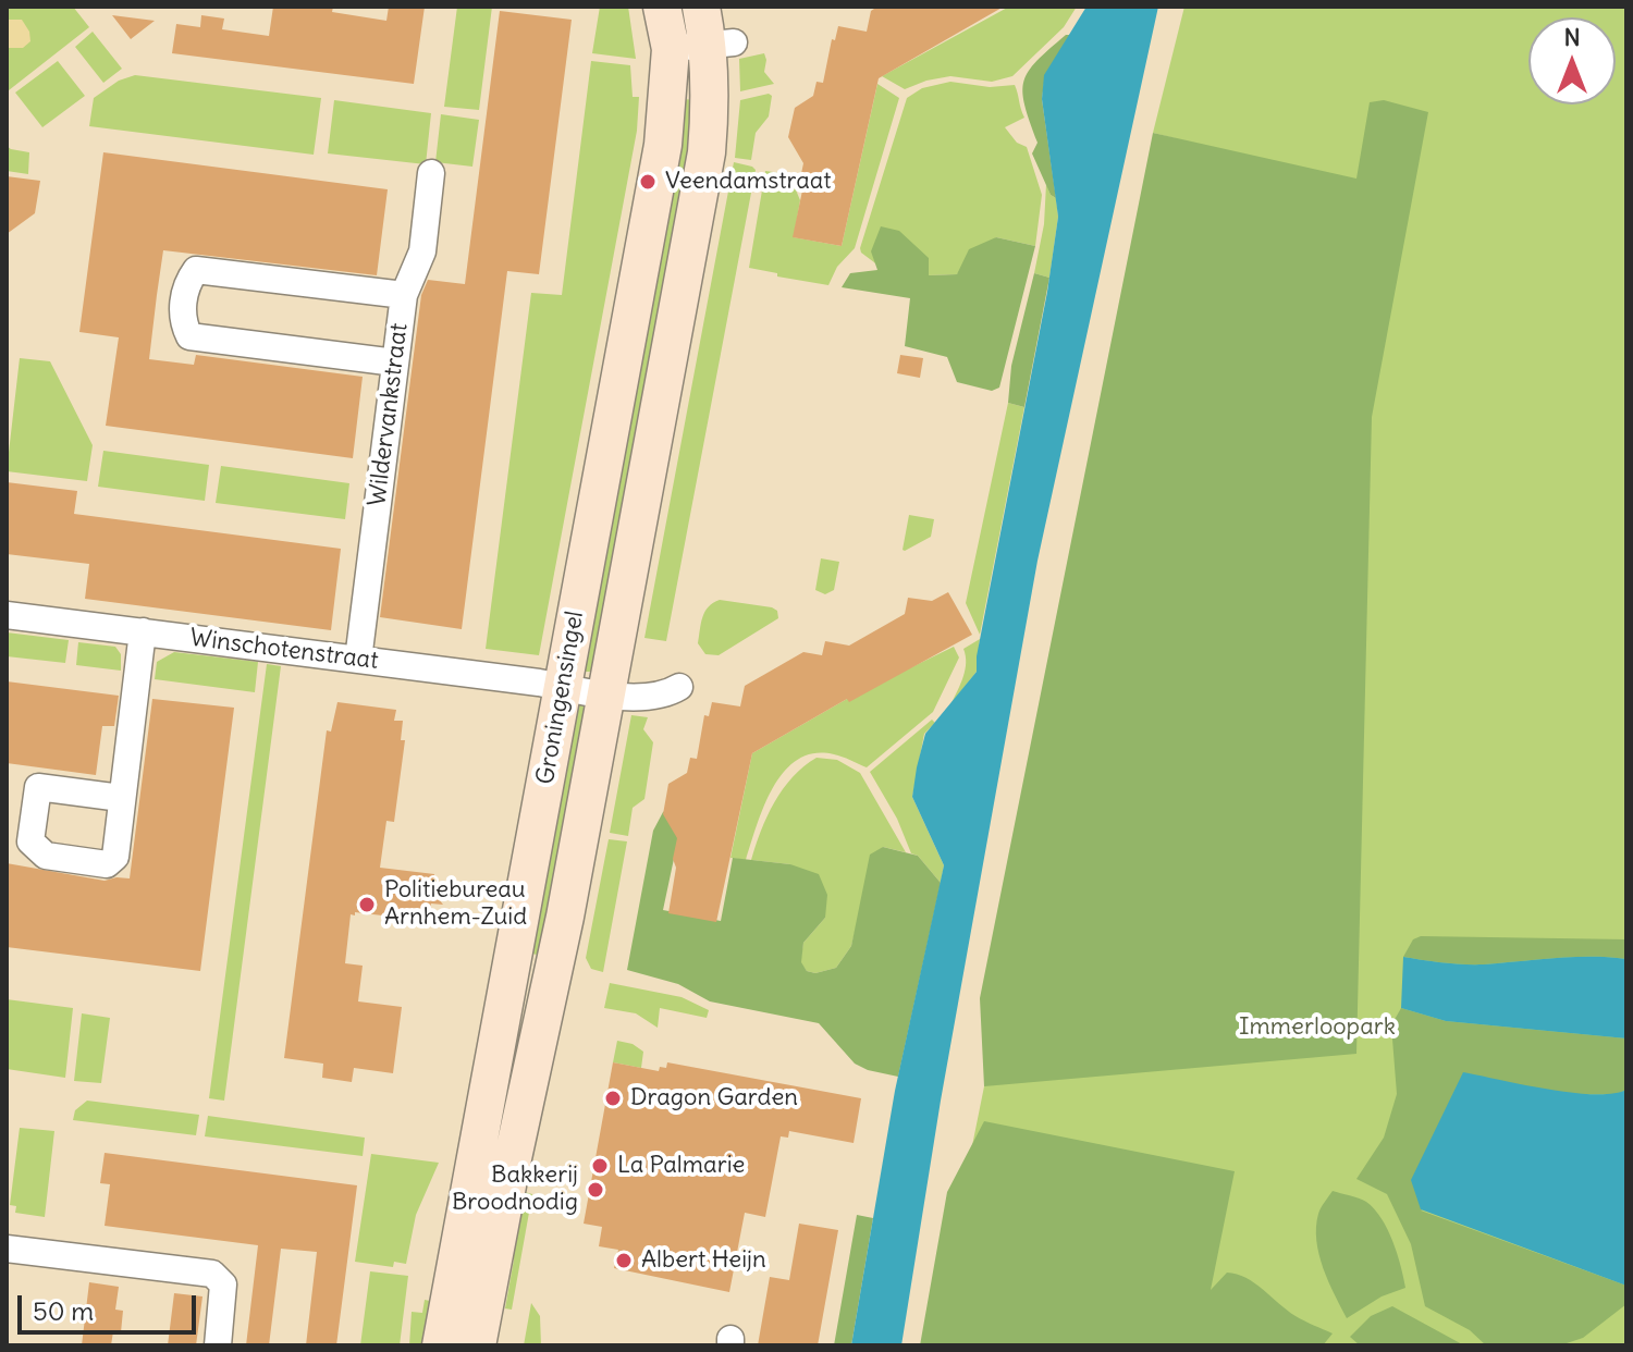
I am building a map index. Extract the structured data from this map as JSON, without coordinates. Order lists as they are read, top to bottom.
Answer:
{
  "streets": {
    "street": ["Wildervankstraat", "Winschotenstraat", "Groningensingel"]
  },
  "crossings": [
    ["Wildervankstraat", "Winschotenstraat"],
    ["Winschotenstraat", "Groningensingel"]
  ],
  "parks": ["Immerloopark"],
  "places": [
    "Veendamstraat",
    "Politiebureau Arnhem-Zuid",
    "Dragon Garden",
    "La Palmarie",
    "Bakkerij Broodnodig",
    "Albert Heijn"
  ],
  "scale_bar": "50 m",
  "north": "top"
}
